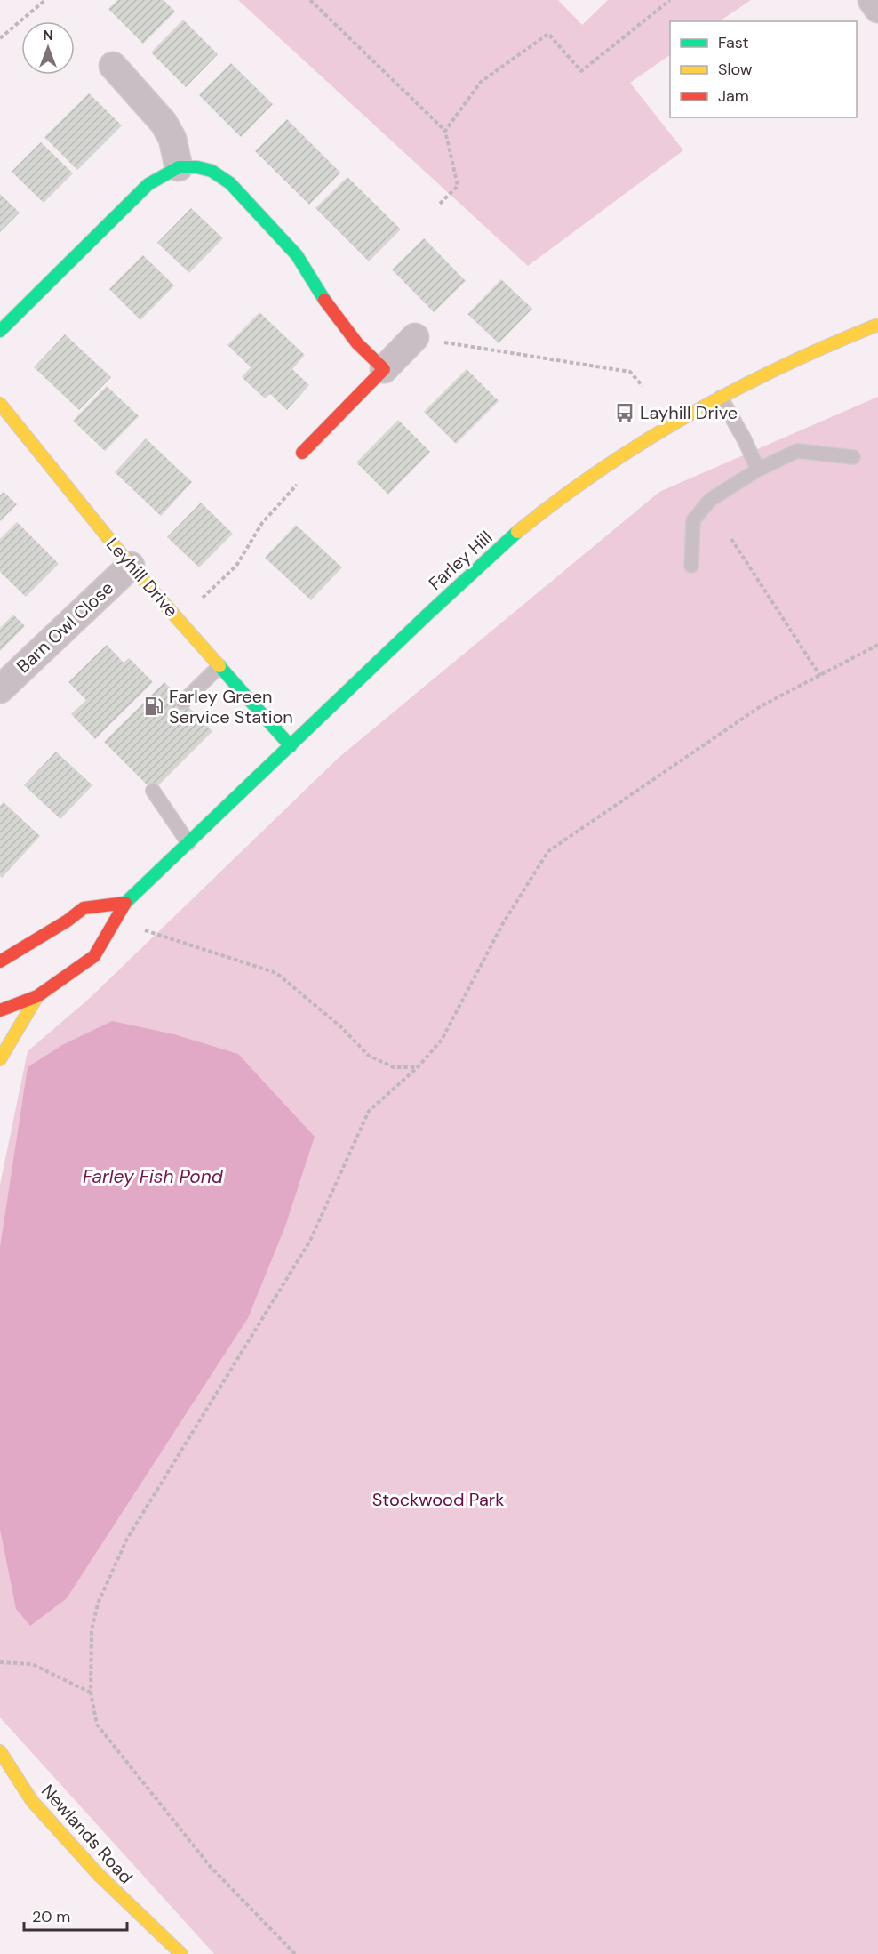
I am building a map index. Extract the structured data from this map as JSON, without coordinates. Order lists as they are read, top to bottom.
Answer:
{
  "streets": {
    "main road": ["Farley Hill", "Leyhill Drive", "Newlands Road"],
    "street": ["Barn Owl Close"]
  },
  "crossings": [
    ["Farley Hill", "Leyhill Drive"],
    ["Leyhill Drive", "Barn Owl Close"]
  ],
  "water": ["Farley Fish Pond"],
  "parks": ["Stockwood Park"],
  "places": {
    "bus stop": ["Layhill Drive"],
    "fuel station": ["Farley Green Service Station"]
  },
  "legend": ["Fast", "Slow", "Jam"],
  "scale_bar": "20 m",
  "north": "top"
}
